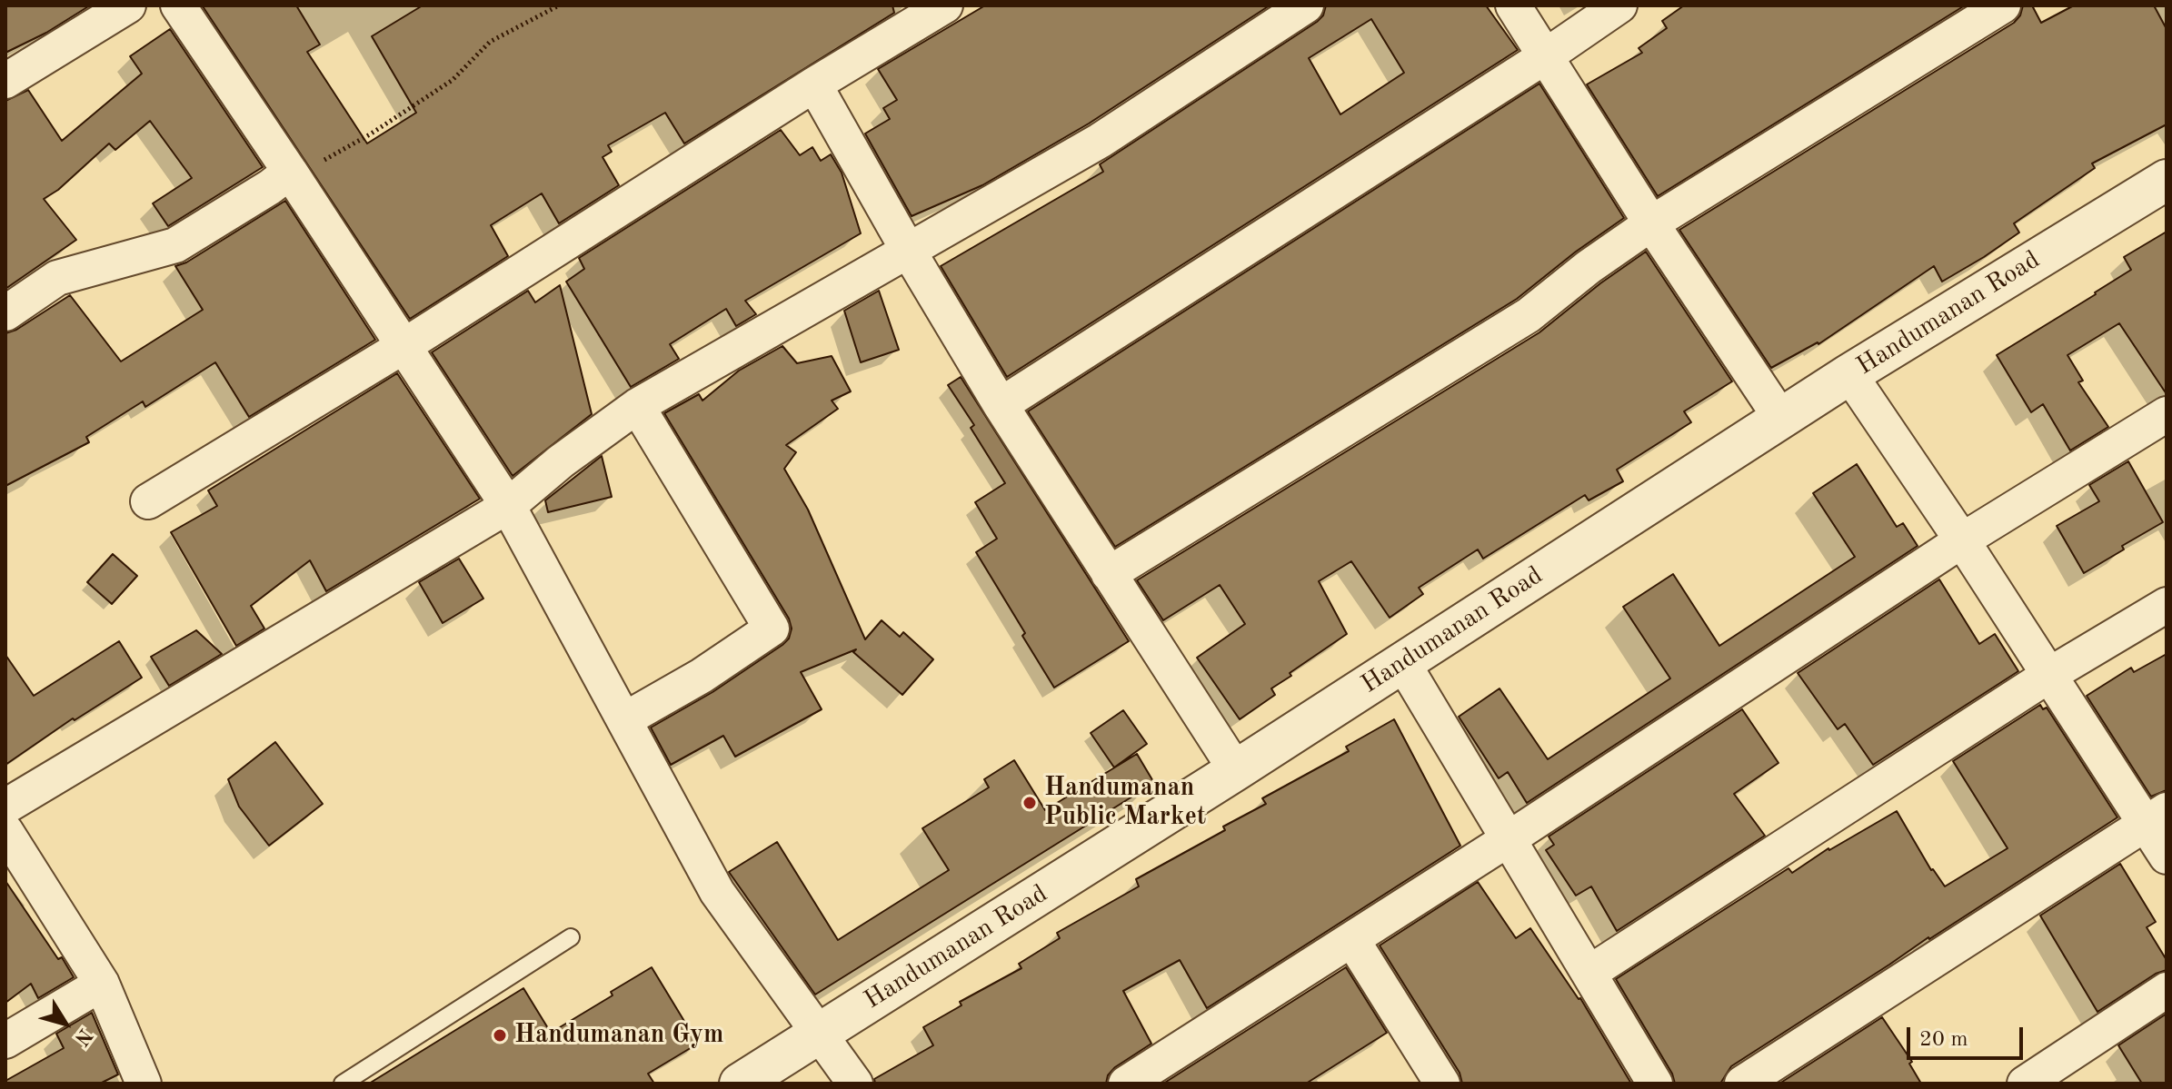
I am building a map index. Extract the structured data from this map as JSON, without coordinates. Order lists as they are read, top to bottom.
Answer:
{
  "streets": {
    "street": ["Handumanan Road"]
  },
  "places": ["Handumanan Public Market", "Handumanan Gym"],
  "scale_bar": "20 m",
  "north": "bottom right"
}
